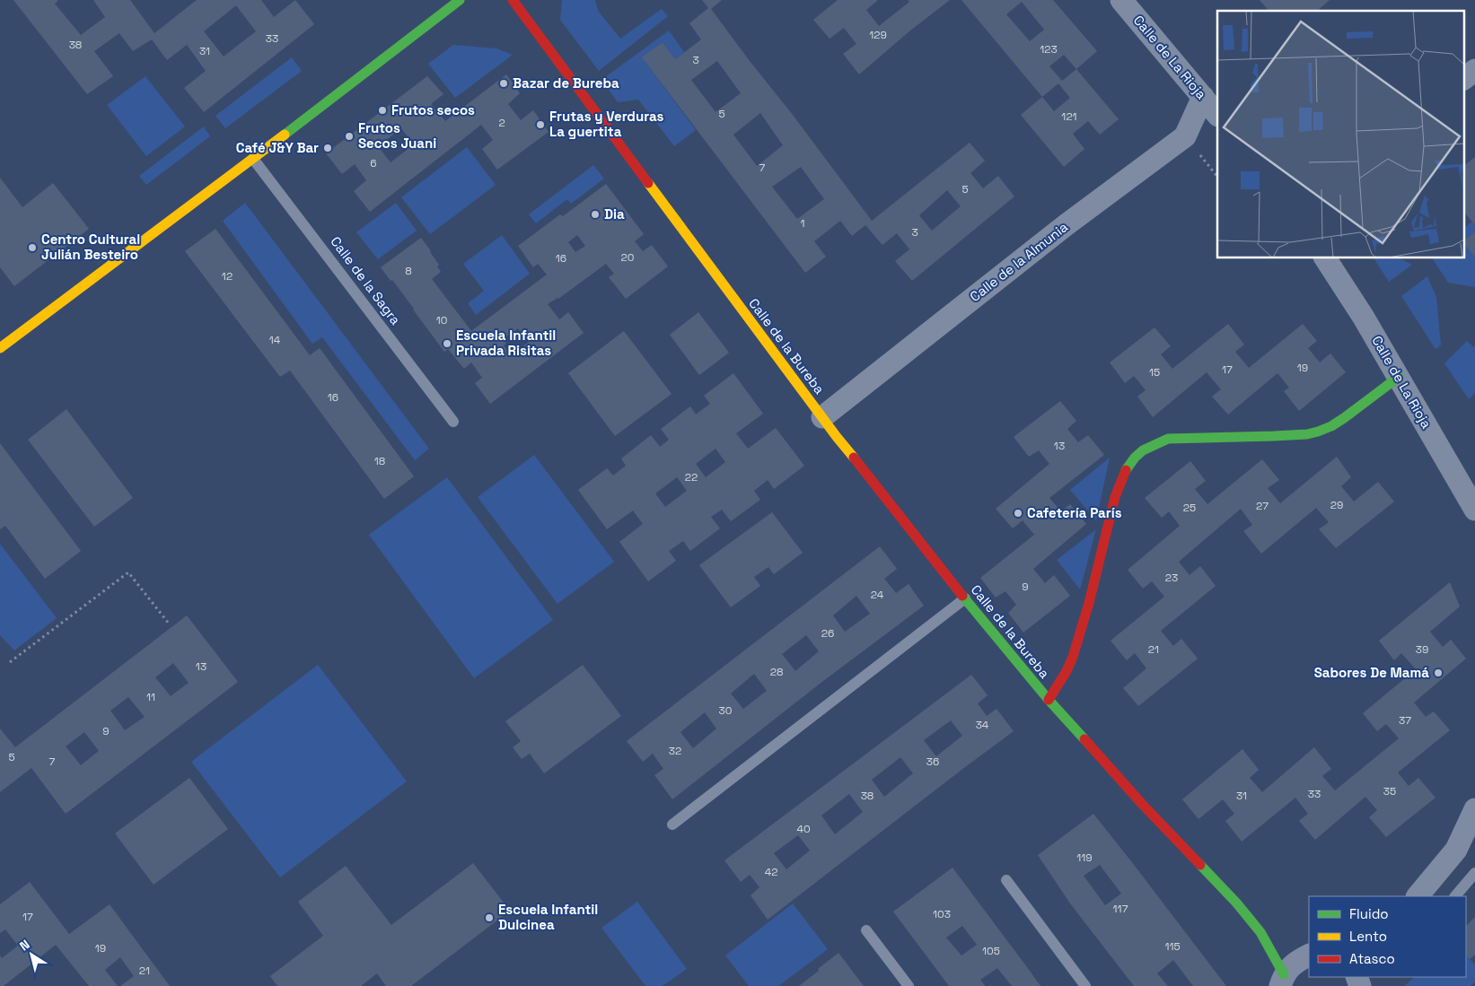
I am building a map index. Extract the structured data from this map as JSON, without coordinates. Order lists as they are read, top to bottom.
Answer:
{
  "streets": {
    "street": ["Calle de La Rioja", "Calle de la Almunia", "Calle de la Bureba"],
    "lane": ["Calle de la Sagra"]
  },
  "crossings": [
    ["Calle de La Rioja", "Calle de la Almunia"],
    ["Calle de La Rioja", "Calle de la Bureba"],
    ["Calle de la Almunia", "Calle de la Bureba"]
  ],
  "places": [
    "Bazar de Bureba",
    "Frutos secos",
    "Frutas y Verduras La guertita",
    "Frutos Secos Juani",
    "Café J&Y Bar",
    "Dia",
    "Centro Cultural Julián Besteiro",
    "Escuela Infantil Privada Risitas",
    "Cafetería París",
    "Sabores De Mamá",
    "Escuela Infantil Dulcinea"
  ],
  "house_numbers": [
    "129",
    "33",
    "38",
    "123",
    "31",
    "3",
    "5",
    "121",
    "2",
    "6",
    "7",
    "5",
    "1",
    "3",
    "20",
    "16",
    "8",
    "12",
    "10",
    "14",
    "19",
    "17",
    "15",
    "16",
    "13",
    "18",
    "22",
    "29",
    "27",
    "25",
    "23",
    "9",
    "24",
    "26",
    "21",
    "39",
    "13",
    "28",
    "11",
    "30",
    "37",
    "34",
    "9",
    "32",
    "5",
    "7",
    "36",
    "35",
    "33",
    "38",
    "31",
    "40",
    "119",
    "42",
    "117",
    "103",
    "17",
    "115",
    "19",
    "105",
    "21"
  ],
  "legend": ["Fluido", "Lento", "Atasco"],
  "north": "top left"
}
